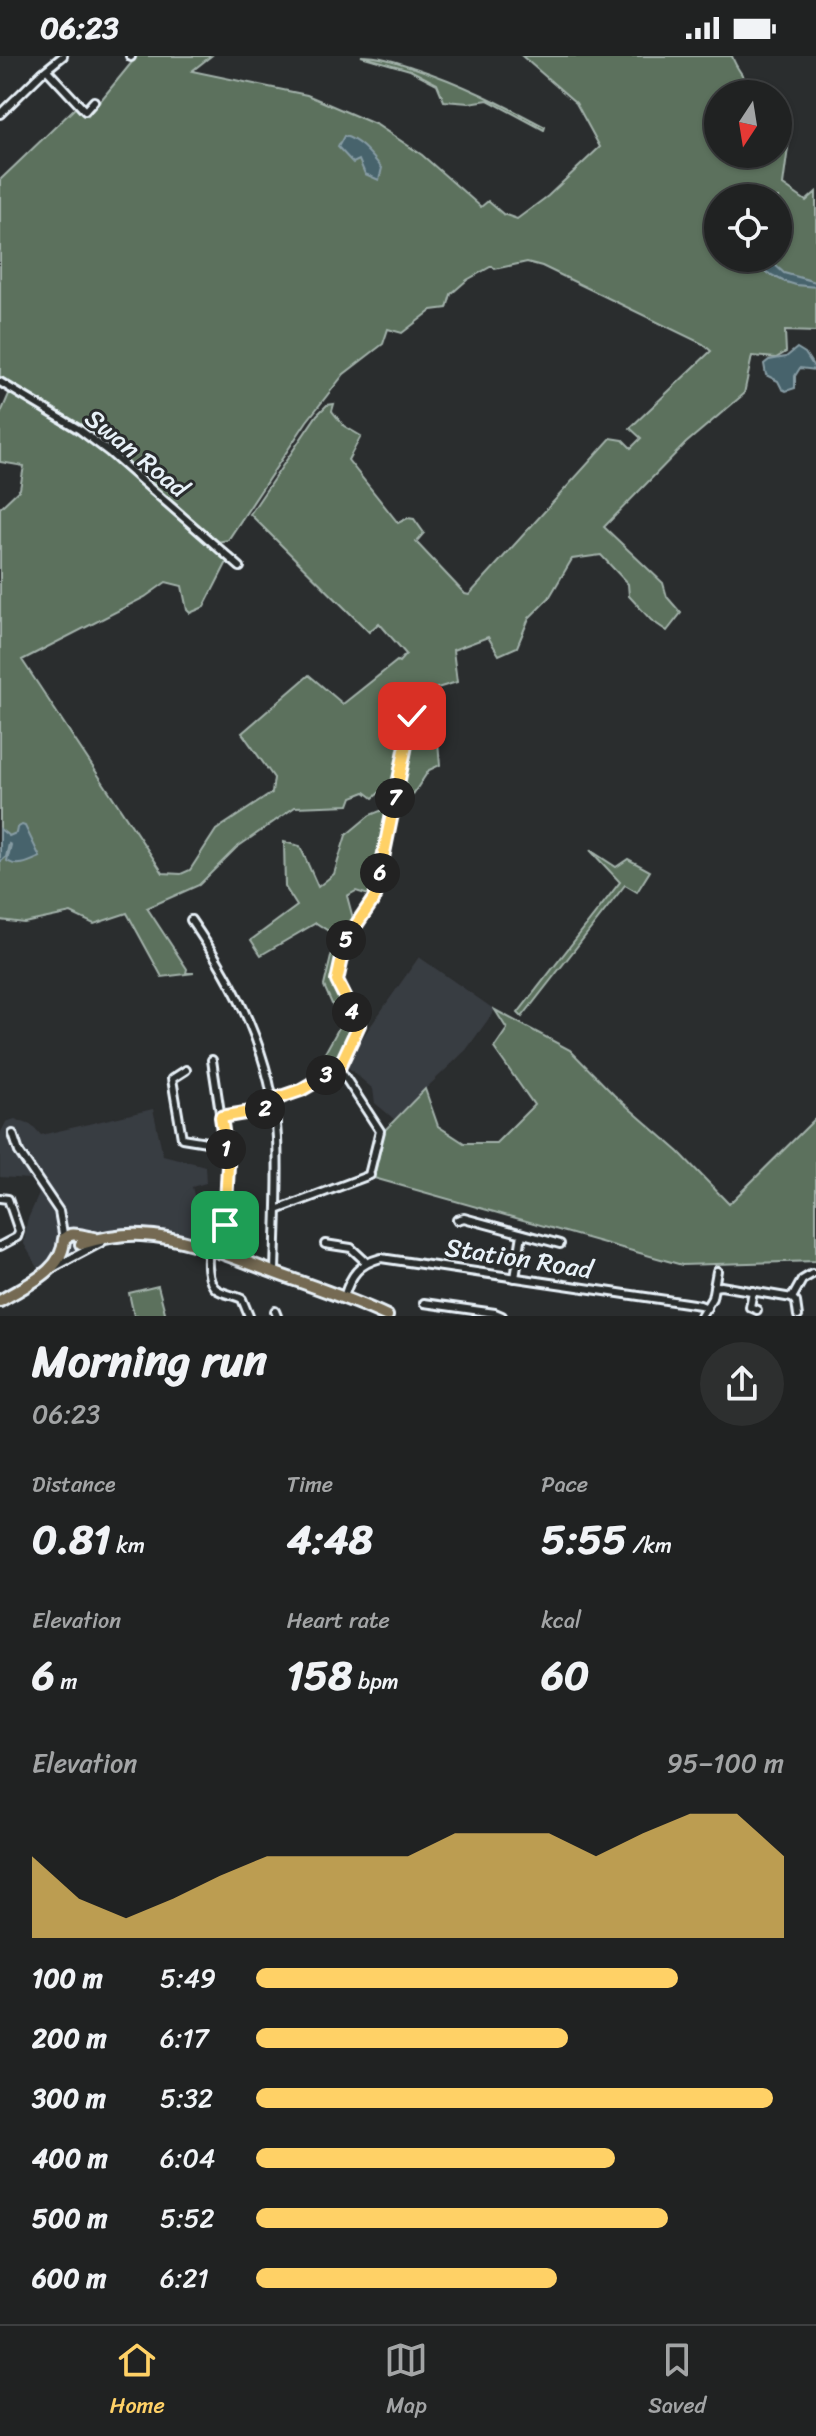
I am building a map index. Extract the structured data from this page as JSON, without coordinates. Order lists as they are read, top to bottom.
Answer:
{
  "streets": {
    "street": ["Swan Road", "Station Road"]
  },
  "north": "bottom",
  "page": {
    "status": "06:23",
    "pins": [
      "7",
      "6",
      "5",
      "4",
      "3",
      "2",
      "1"
    ],
    "heading": ["Morning run", "06:23"],
    "stats": [
      ["Distance", "0.81 km"],
      ["Time", "4:48"],
      ["Pace", "5:55 /km"],
      ["Elevation", "6 m"],
      ["Heart rate", "158 bpm"],
      ["kcal", "60"]
    ],
    "chart": ["Elevation", "95–100 m"],
    "list": [
      {
        "name": "100 m",
        "note": "5:49"
      },
      {
        "name": "200 m",
        "note": "6:17"
      },
      {
        "name": "300 m",
        "note": "5:32"
      },
      {
        "name": "400 m",
        "note": "6:04"
      },
      {
        "name": "500 m",
        "note": "5:52"
      },
      {
        "name": "600 m",
        "note": "6:21"
      }
    ],
    "tabs": ["Home", "Map", "Saved"]
  }
}
